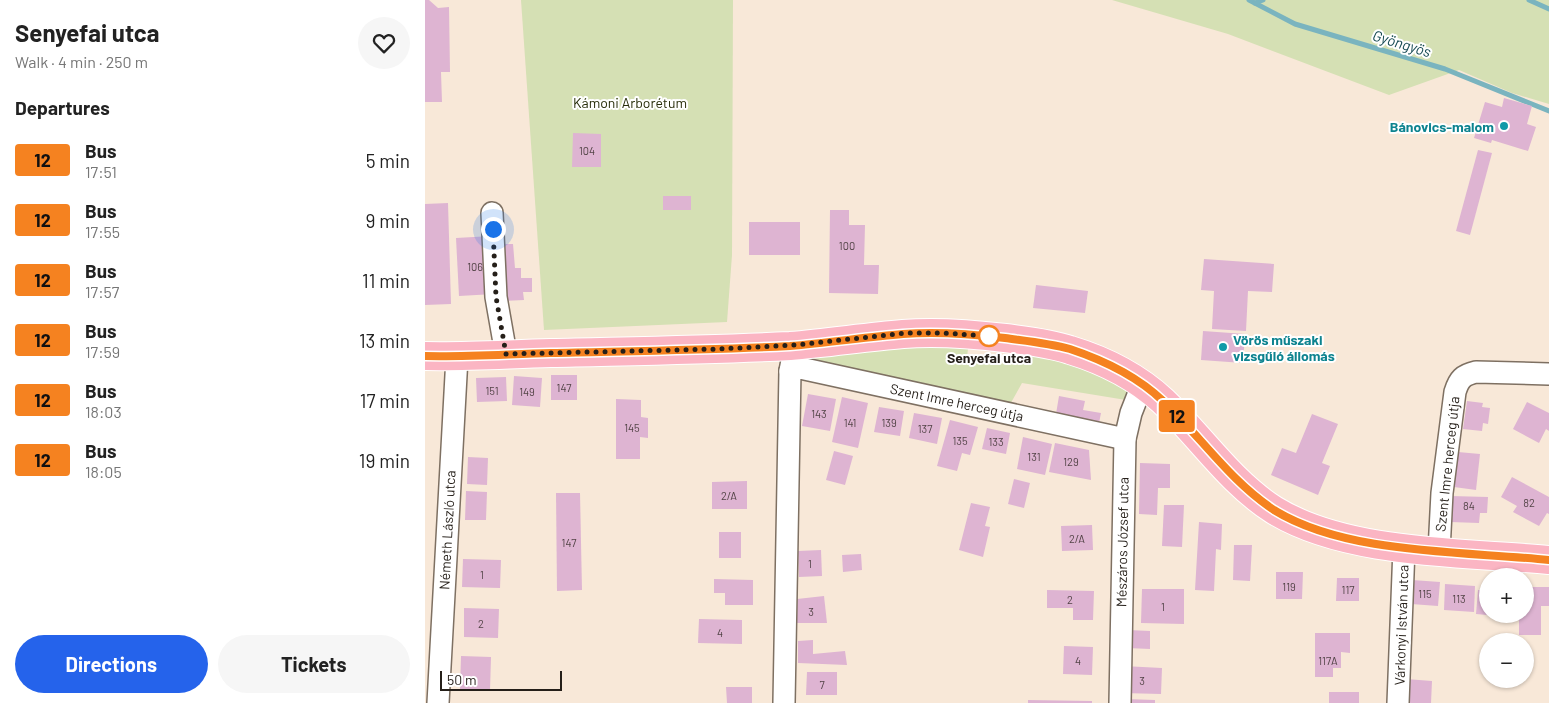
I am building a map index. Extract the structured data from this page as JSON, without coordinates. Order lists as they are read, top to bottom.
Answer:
{
  "streets": {
    "main road": ["Szent Imre herceg útja"],
    "street": ["Németh László utca", "Mészáros József utca", "Várkonyi István utca"]
  },
  "crossings": [
    ["Szent Imre herceg útja", "Németh László utca"],
    ["Szent Imre herceg útja", "Mészáros József utca"],
    ["Szent Imre herceg útja", "Várkonyi István utca"]
  ],
  "water": ["Gyöngyös"],
  "parks": ["Kámoni Arborétum"],
  "places": ["Bánovics-malom", "Senyefai utca", "Vörös műszaki vizsgűló állomás"],
  "lines": ["bus line 12"],
  "house_numbers": [
    "104",
    "100",
    "106",
    "147",
    "151",
    "149",
    "143",
    "141",
    "139",
    "145",
    "137",
    "135",
    "133",
    "131",
    "129",
    "2/A",
    "82",
    "84",
    "2/A",
    "147",
    "1",
    "1",
    "119",
    "117",
    "115",
    "113",
    "2",
    "1",
    "3",
    "2",
    "4",
    "4",
    "117A",
    "3",
    "7"
  ],
  "scale_bar": "50 m",
  "page": {
    "heading": [
      ["Senyefai utca", "Walk · 4 min · 250 m"],
      "Departures"
    ],
    "on_map": "12",
    "list": [
      {
        "mark": "12",
        "name": "Bus",
        "note": "17:51",
        "value": "5 min"
      },
      {
        "mark": "12",
        "name": "Bus",
        "note": "17:55",
        "value": "9 min"
      },
      {
        "mark": "12",
        "name": "Bus",
        "note": "17:57",
        "value": "11 min"
      },
      {
        "mark": "12",
        "name": "Bus",
        "note": "17:59",
        "value": "13 min"
      },
      {
        "mark": "12",
        "name": "Bus",
        "note": "18:03",
        "value": "17 min"
      },
      {
        "mark": "12",
        "name": "Bus",
        "note": "18:05",
        "value": "19 min"
      }
    ],
    "map_buttons": ["+", "−"],
    "buttons": ["Directions", "Tickets"],
    "scale": "50 m"
  }
}
